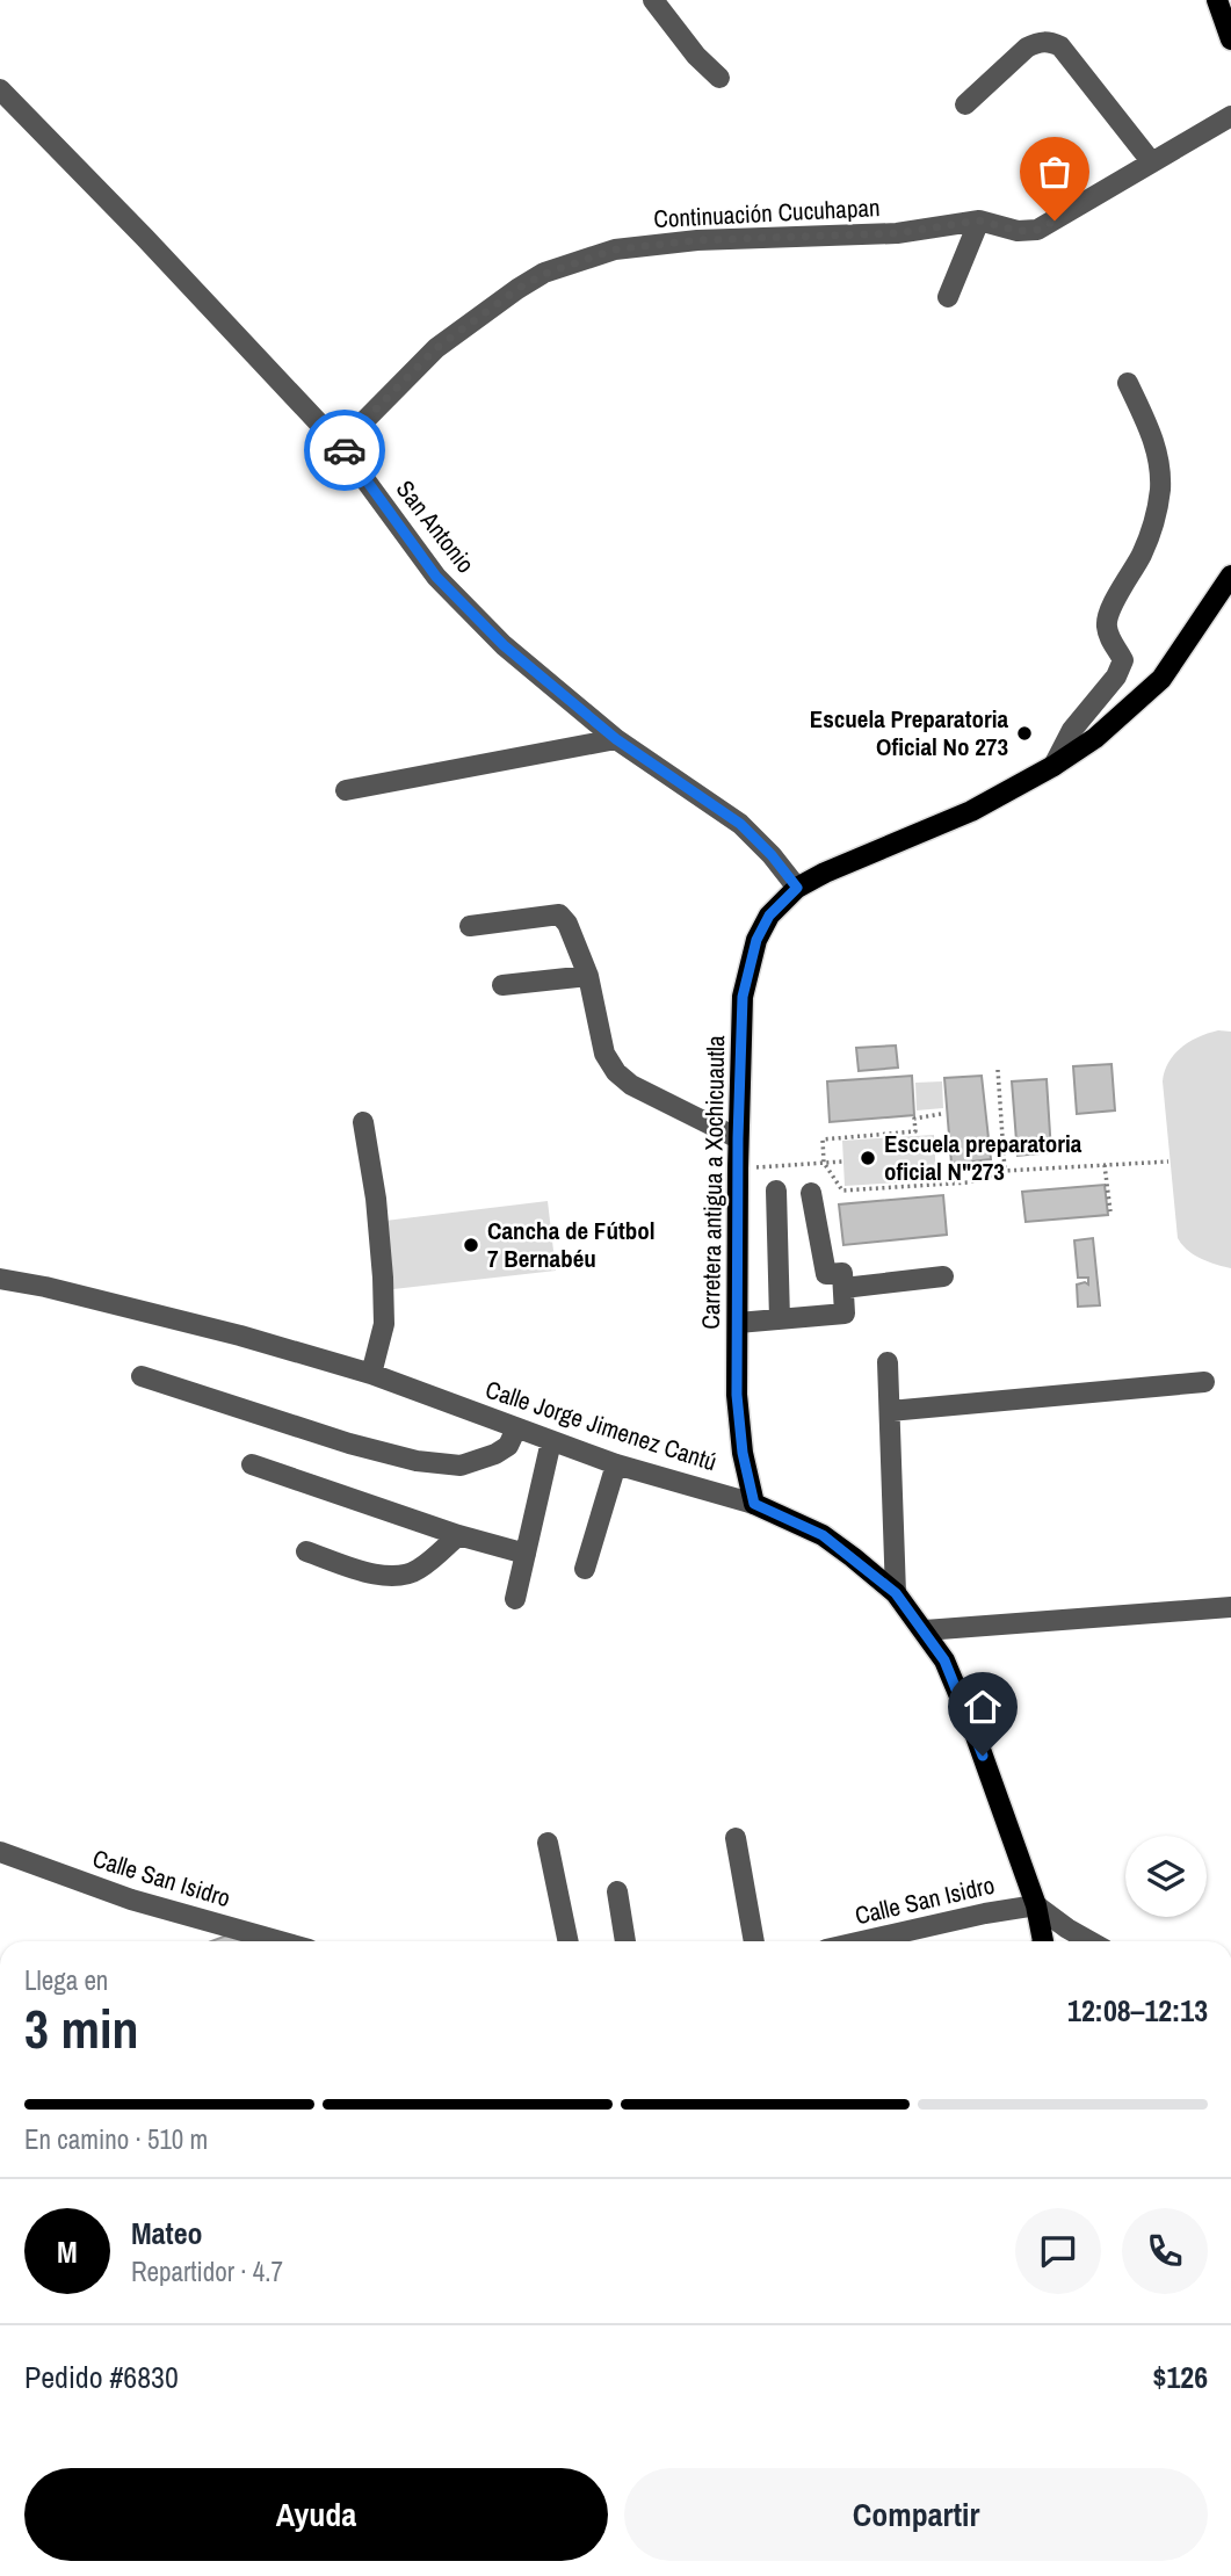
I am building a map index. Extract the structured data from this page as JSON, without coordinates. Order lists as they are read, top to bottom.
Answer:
{
  "streets": {
    "main road": ["Carretera antigua a Xochicuautla", "Calle Jorge Jimenez Cantú"],
    "street": ["Continuación Cucuhapan", "San Antonio", "Calle San Isidro"]
  },
  "crossings": [
    ["Continuación Cucuhapan", "San Antonio"],
    ["San Antonio", "Carretera antigua a Xochicuautla"],
    ["Carretera antigua a Xochicuautla", "Calle Jorge Jimenez Cantú"],
    ["Calle Jorge Jimenez Cantú", "Calle San Isidro"]
  ],
  "places": ["Escuela Preparatoria Oficial No 273", "Escuela preparatoria oficial N\"273", "Cancha de Fútbol 7 Bernabéu"],
  "page": {
    "heading": ["3 min", "Llega en", "12:08–12:13"],
    "panel": [
      "Mateo",
      "Repartidor · 4.7",
      "Pedido #6830",
      "$126"
    ],
    "bar": "En camino · 510 m",
    "round": "M",
    "buttons": ["Ayuda", "Compartir"]
  }
}
